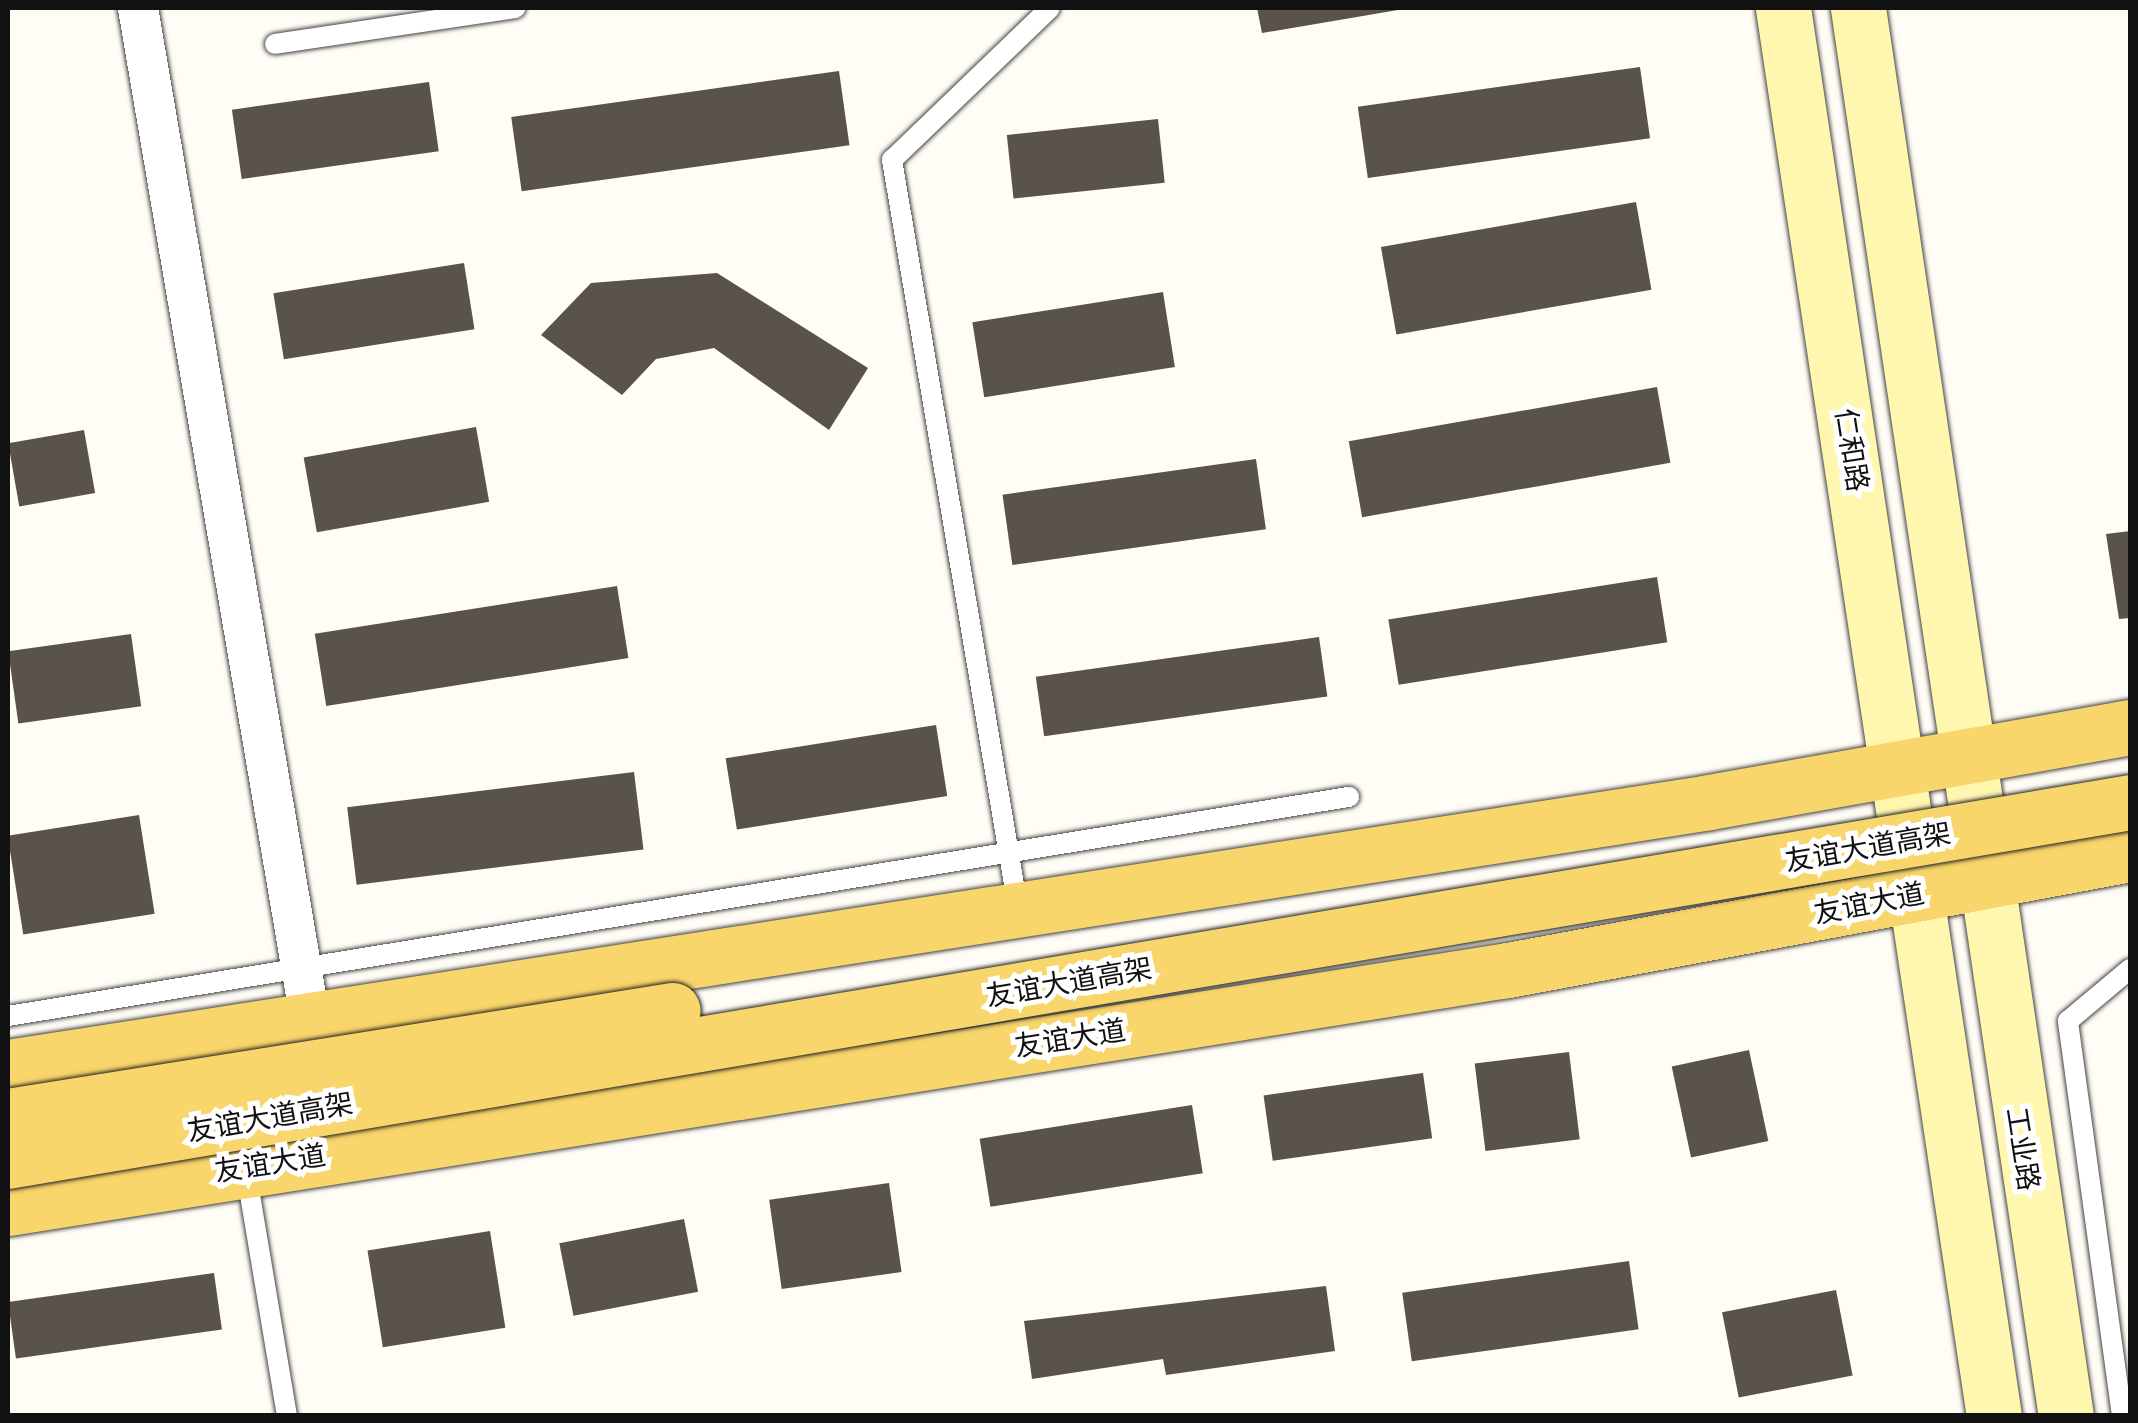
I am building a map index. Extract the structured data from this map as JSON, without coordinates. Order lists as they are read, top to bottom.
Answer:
{
  "streets": {
    "main road": [
      "仁和路",
      "友谊大道高架",
      "友谊大道",
      "工业路"
    ]
  },
  "crossings": [
    ["仁和路", "友谊大道"],
    ["友谊大道", "工业路"]
  ]
}
